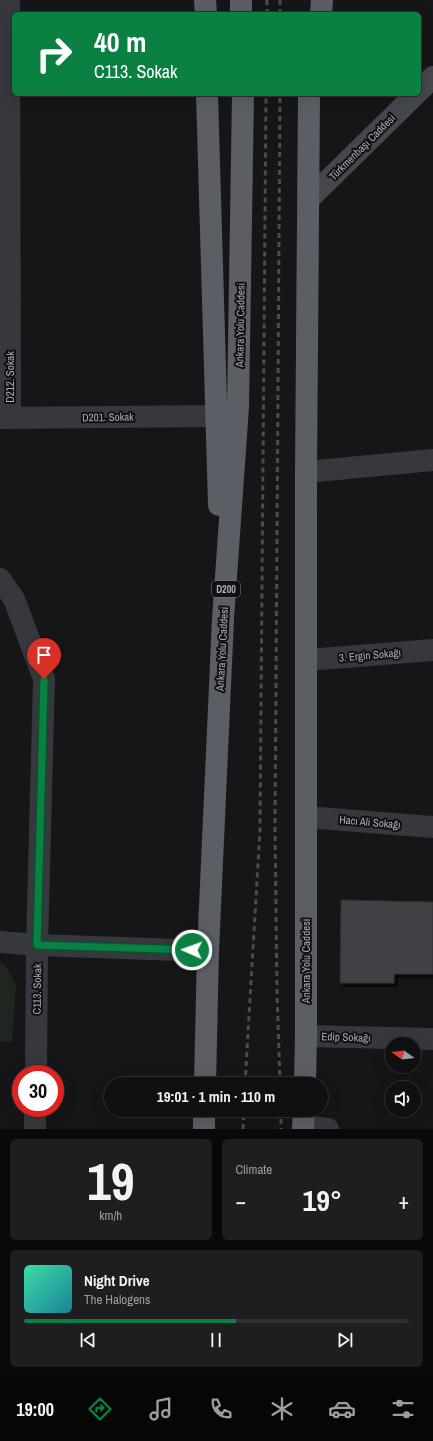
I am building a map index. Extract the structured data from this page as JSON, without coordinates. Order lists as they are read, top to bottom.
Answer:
{
  "streets": {
    "highway": ["Ankara Yolu Caddesi", "D200"],
    "main road": ["Türkmenbaşı Caddesi"],
    "street": [
      "D212. Sokak",
      "D201. Sokak",
      "3. Ergin Sokağı",
      "Hacı Ali Sokağı",
      "C113. Sokak",
      "Edip Sokağı"
    ]
  },
  "crossings": [
    ["Türkmenbaşı Caddesi", "Ankara Yolu Caddesi"],
    ["Ankara Yolu Caddesi", "3. Ergin Sokağı"],
    ["Ankara Yolu Caddesi", "Hacı Ali Sokağı"],
    ["Ankara Yolu Caddesi", "Edip Sokağı"],
    ["D212. Sokak", "D201. Sokak"]
  ],
  "north": "left",
  "page": {
    "turn": ["40 m", "C113. Sokak"],
    "limit": "30",
    "trip": "19:01 · 1 min · 110 m",
    "tile": [
      ["19", "km/h"],
      "Climate"
    ],
    "heat": ["−", "19°", "+"],
    "song": ["Night Drive", "The Halogens"],
    "tabs": "19:00"
  }
}
